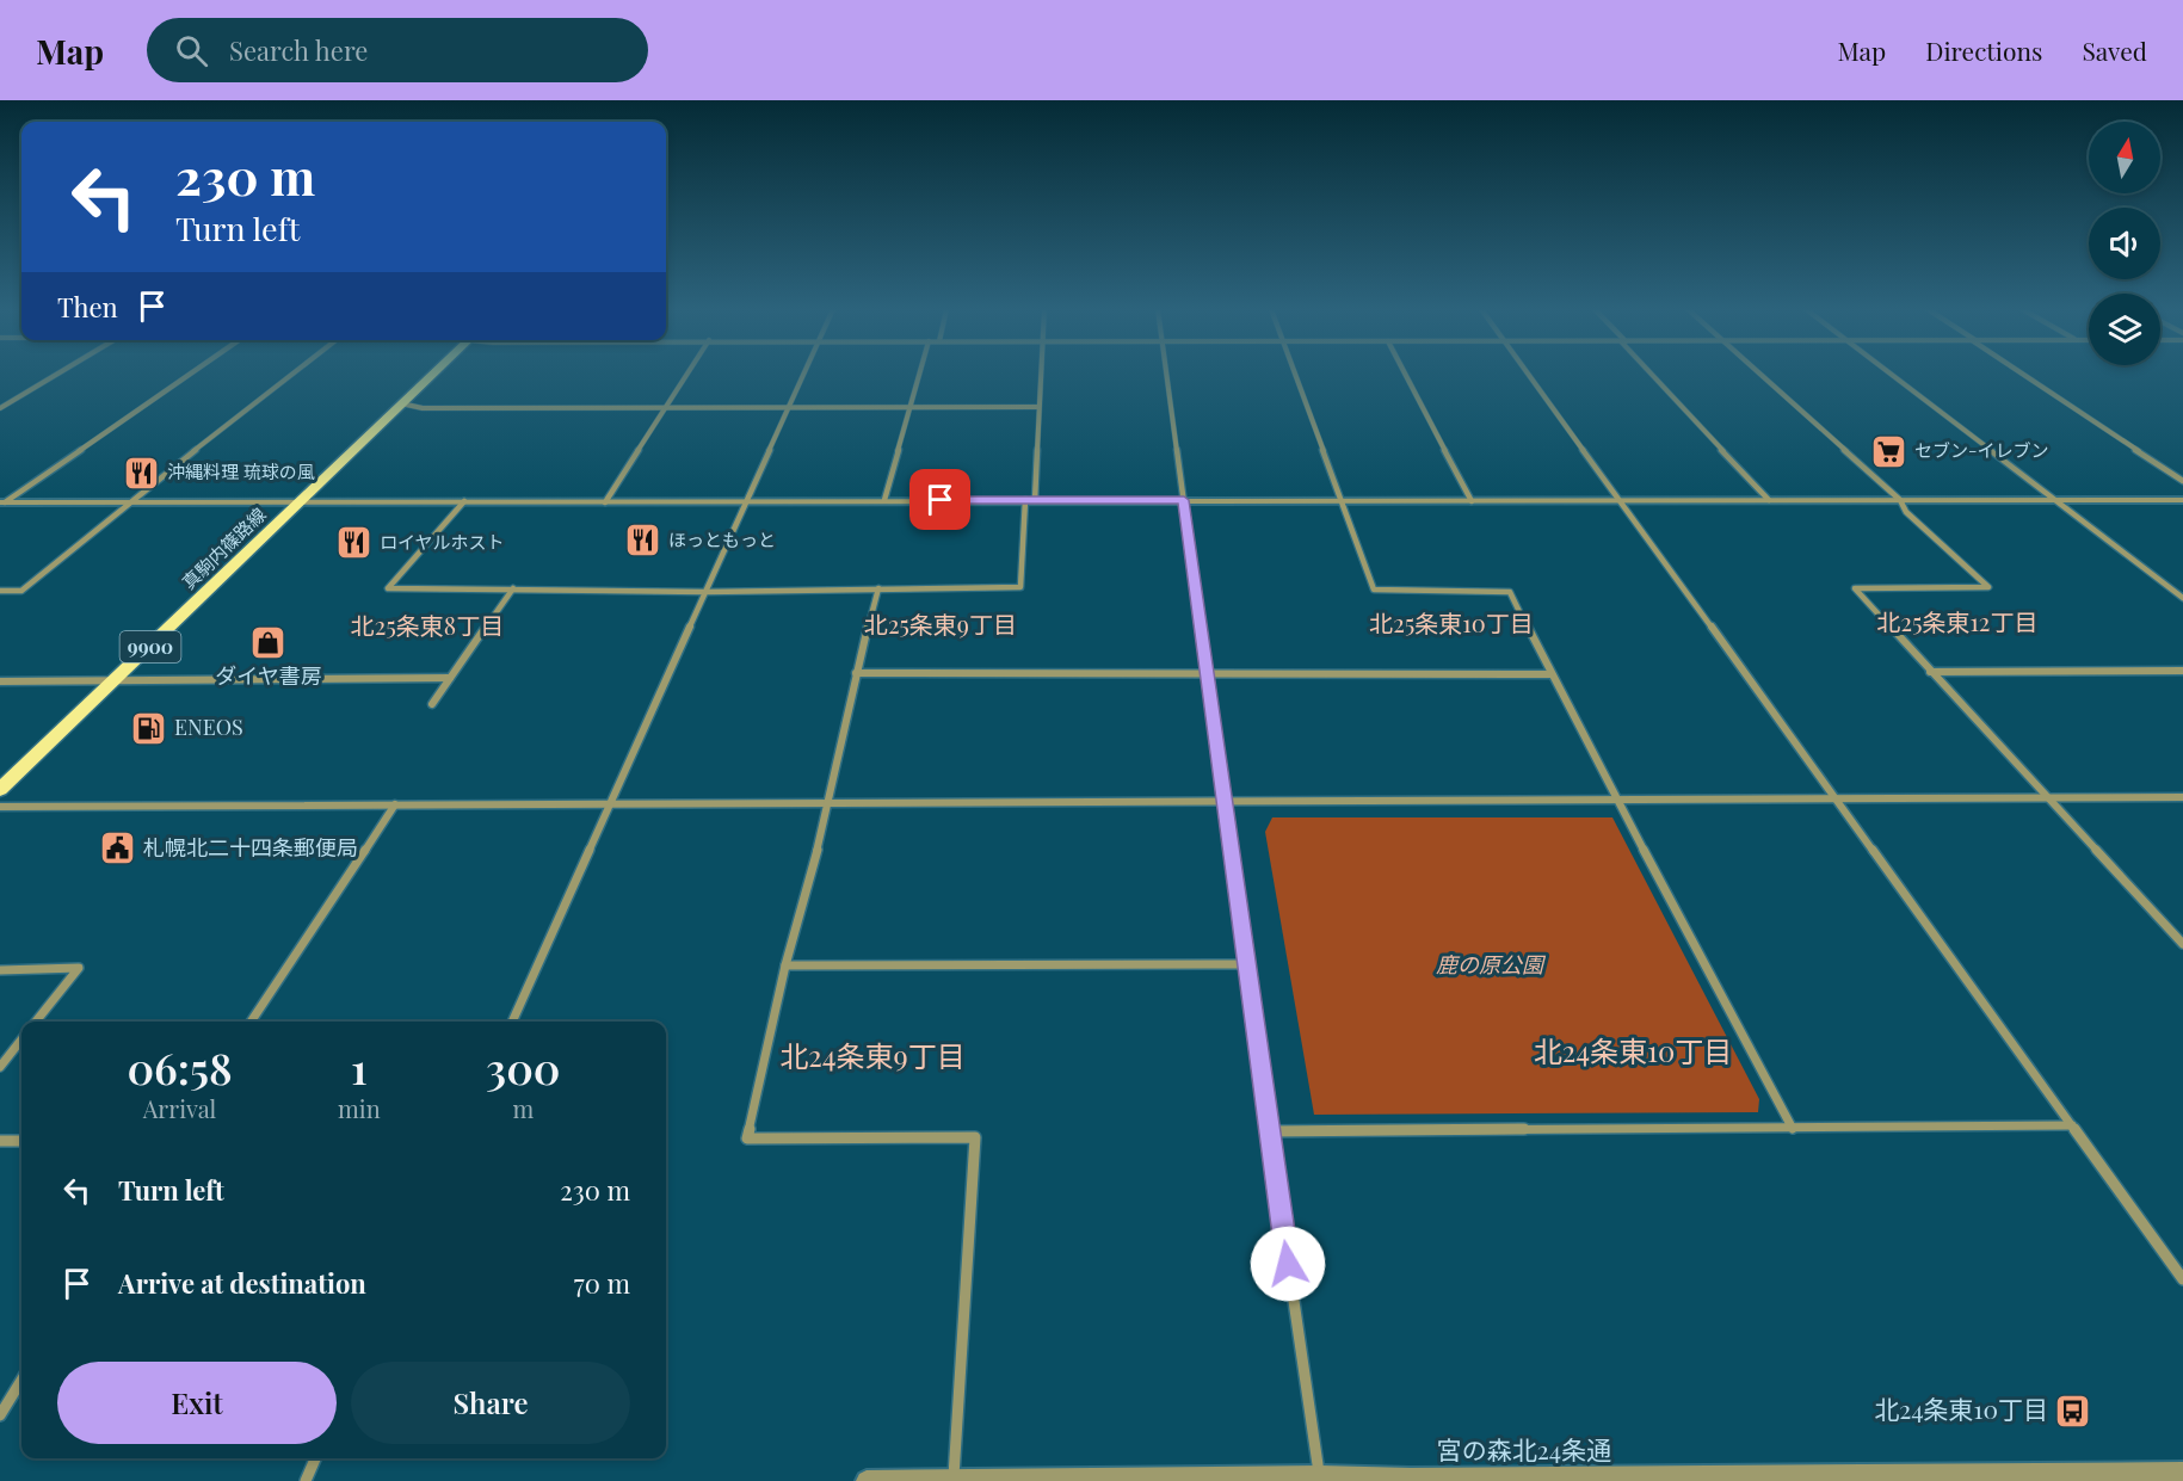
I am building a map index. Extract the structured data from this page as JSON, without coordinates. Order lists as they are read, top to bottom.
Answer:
{
  "streets": {
    "main road": ["真駒内篠路線", "9900"],
    "street": ["宮の森北24条通"]
  },
  "districts": [
    "北25条東12丁目",
    "北25条東10丁目",
    "北25条東9丁目",
    "北25条東8丁目",
    "北24条東10丁目",
    "北24条東9丁目"
  ],
  "parks": ["鹿の原公園"],
  "places": {
    "supermarket": ["セブン-イレブン"],
    "restaurant": ["沖縄料理 琉球の風", "ほっともっと", "ロイヤルホスト"],
    "shop": ["ダイヤ書房"],
    "fuel station": ["ENEOS"],
    "public building": ["札幌北二十四条郵便局"],
    "bus stop": ["北24条東10丁目"]
  },
  "north": "top",
  "page": {
    "header": "Map",
    "search": "Search here",
    "nav": ["Map", "Directions", "Saved"],
    "turn": ["230 m", "Turn left"],
    "then": "Then",
    "eta": [
      "06:58",
      "Arrival",
      "1",
      "min",
      "300",
      "m"
    ],
    "list": [
      {
        "name": "Turn left",
        "value": "230 m"
      },
      {
        "name": "Arrive at destination",
        "value": "70 m"
      }
    ],
    "buttons": ["Exit", "Share"]
  }
}
